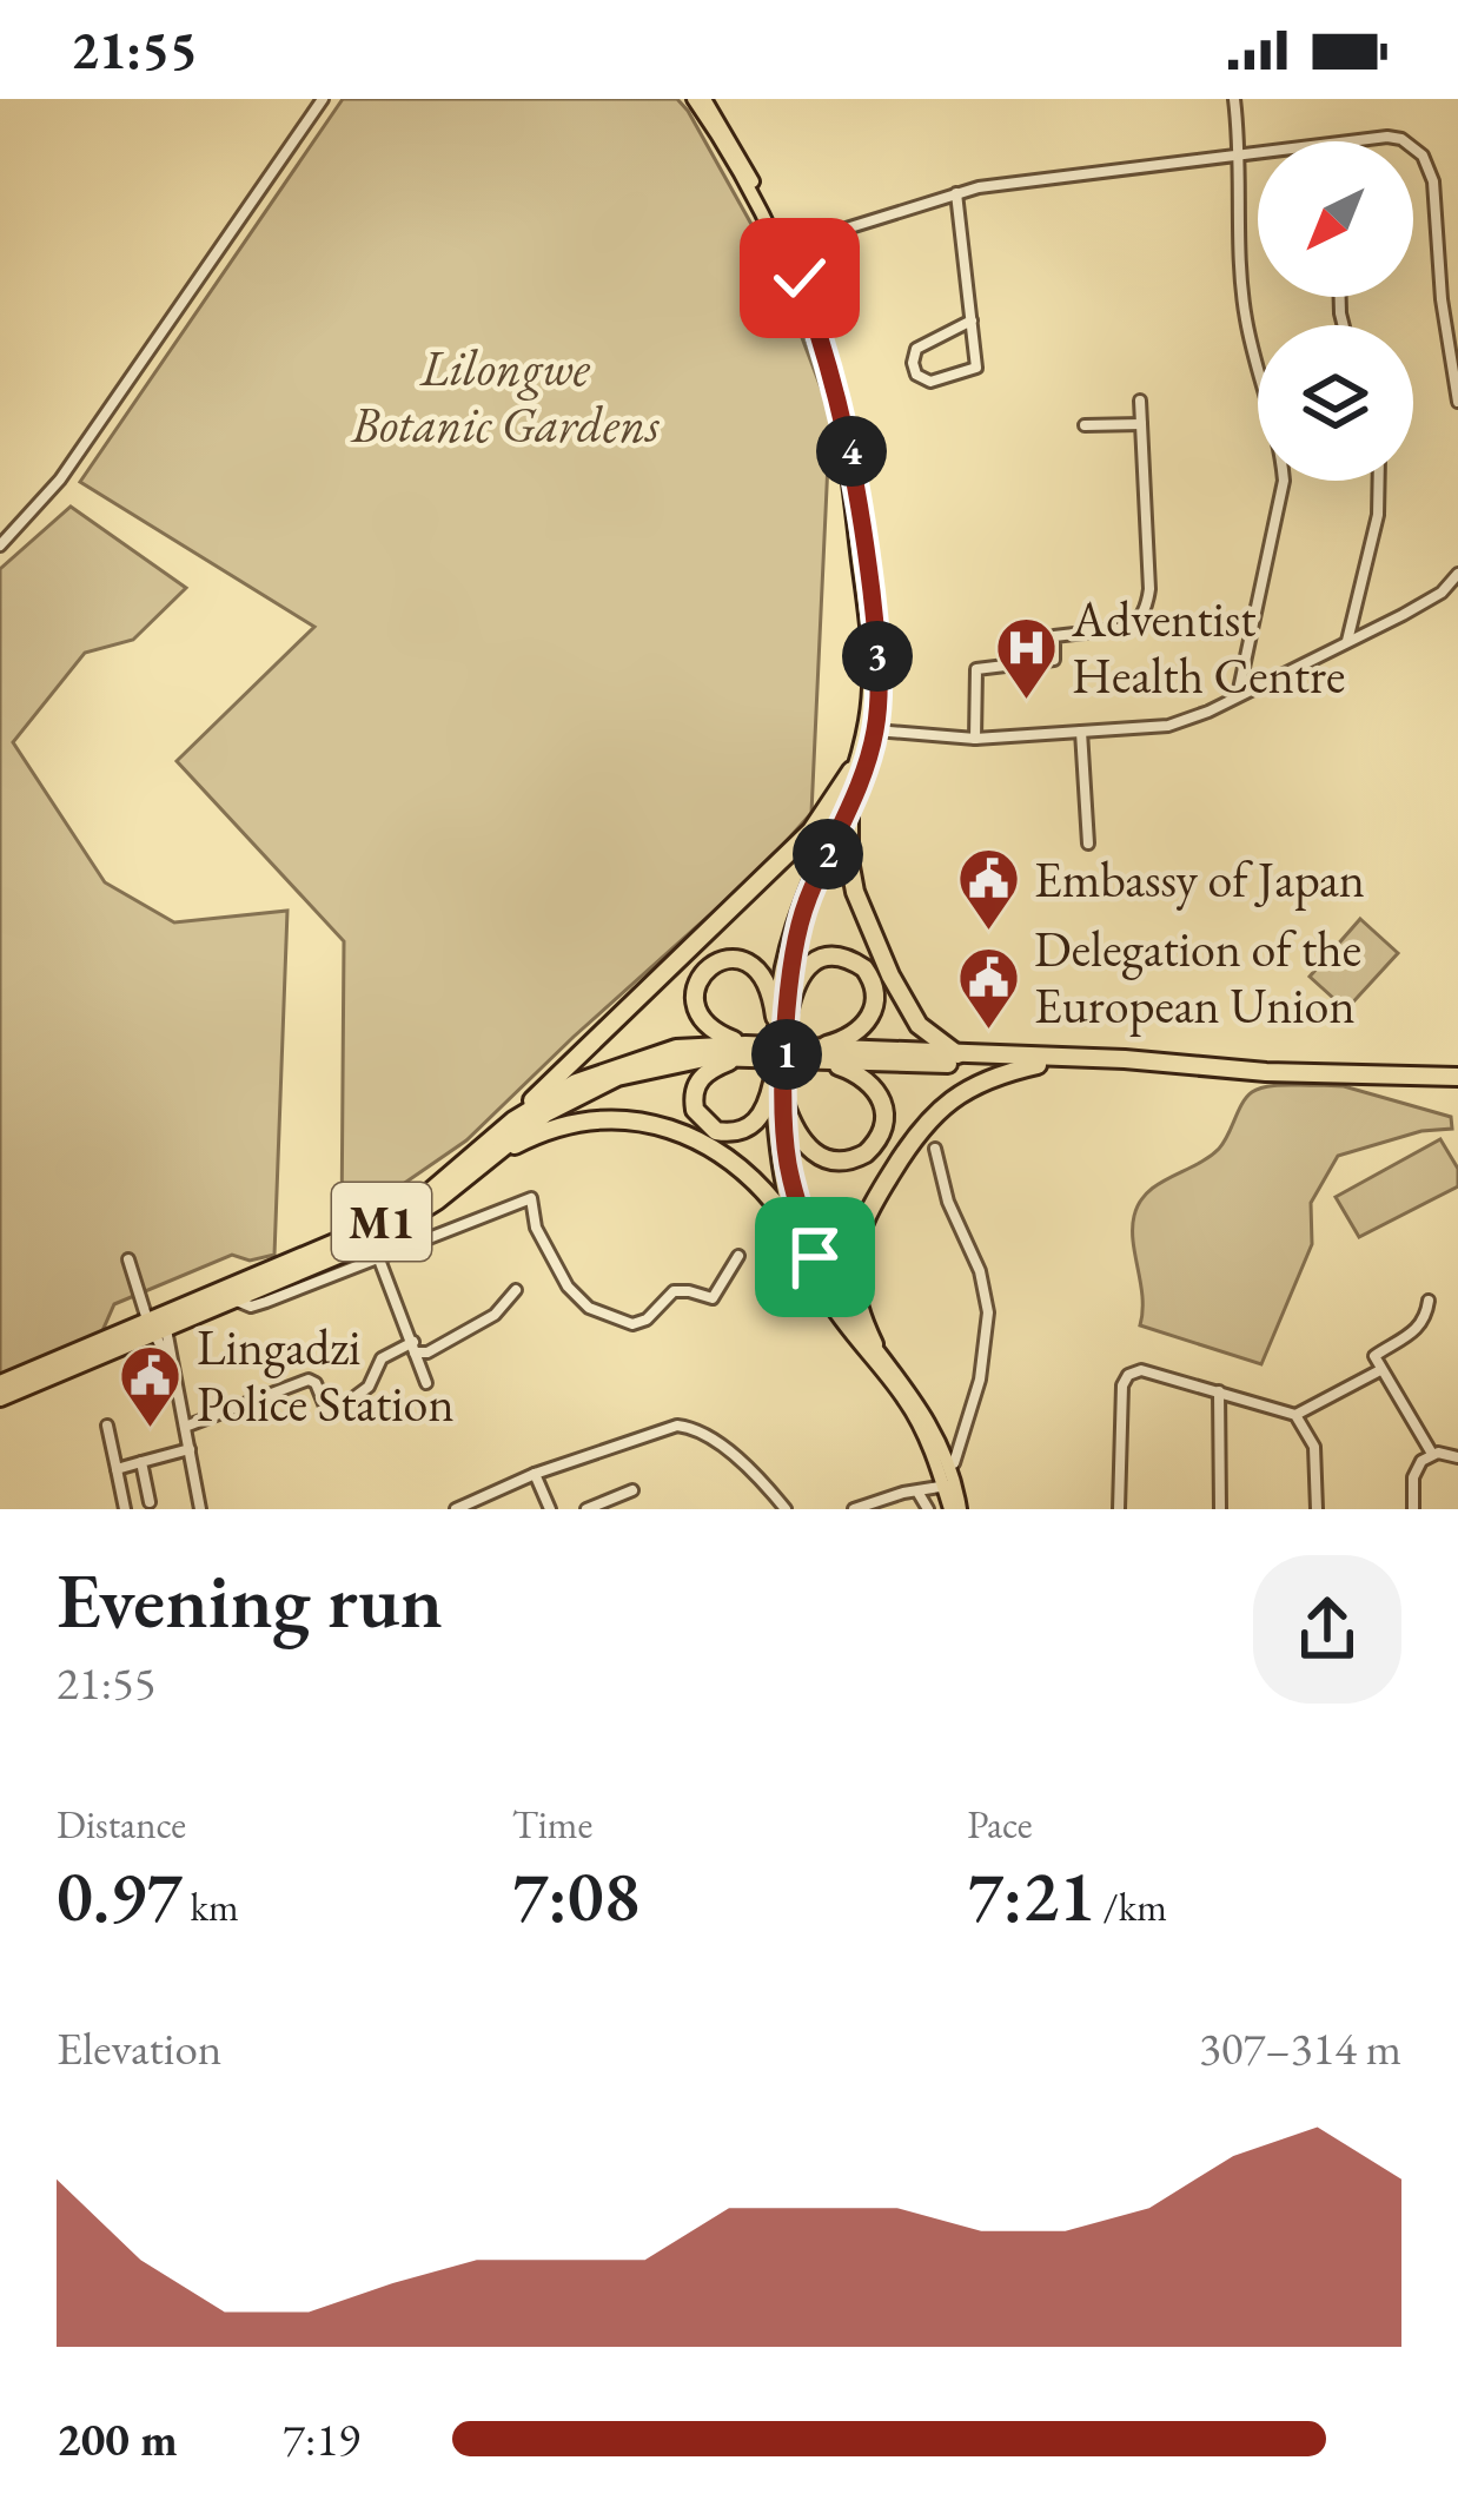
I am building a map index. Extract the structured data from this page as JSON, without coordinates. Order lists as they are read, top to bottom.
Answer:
{
  "streets": {
    "highway": ["M1"]
  },
  "parks": ["Lilongwe Botanic Gardens"],
  "places": {
    "hospital": ["Adventist Health Centre"],
    "public building": ["Embassy of Japan", "Delegation of the European Union", "Lingadzi Police Station"]
  },
  "north": "bottom left",
  "page": {
    "status": "21:55",
    "pins": [
      "4",
      "3",
      "2",
      "1"
    ],
    "heading": ["Evening run", "21:55"],
    "stats": [
      ["Distance", "0.97 km"],
      ["Time", "7:08"],
      ["Pace", "7:21 /km"]
    ],
    "chart": ["Elevation", "307–314 m"],
    "list": [
      {
        "name": "200 m",
        "note": "7:19"
      }
    ]
  }
}
